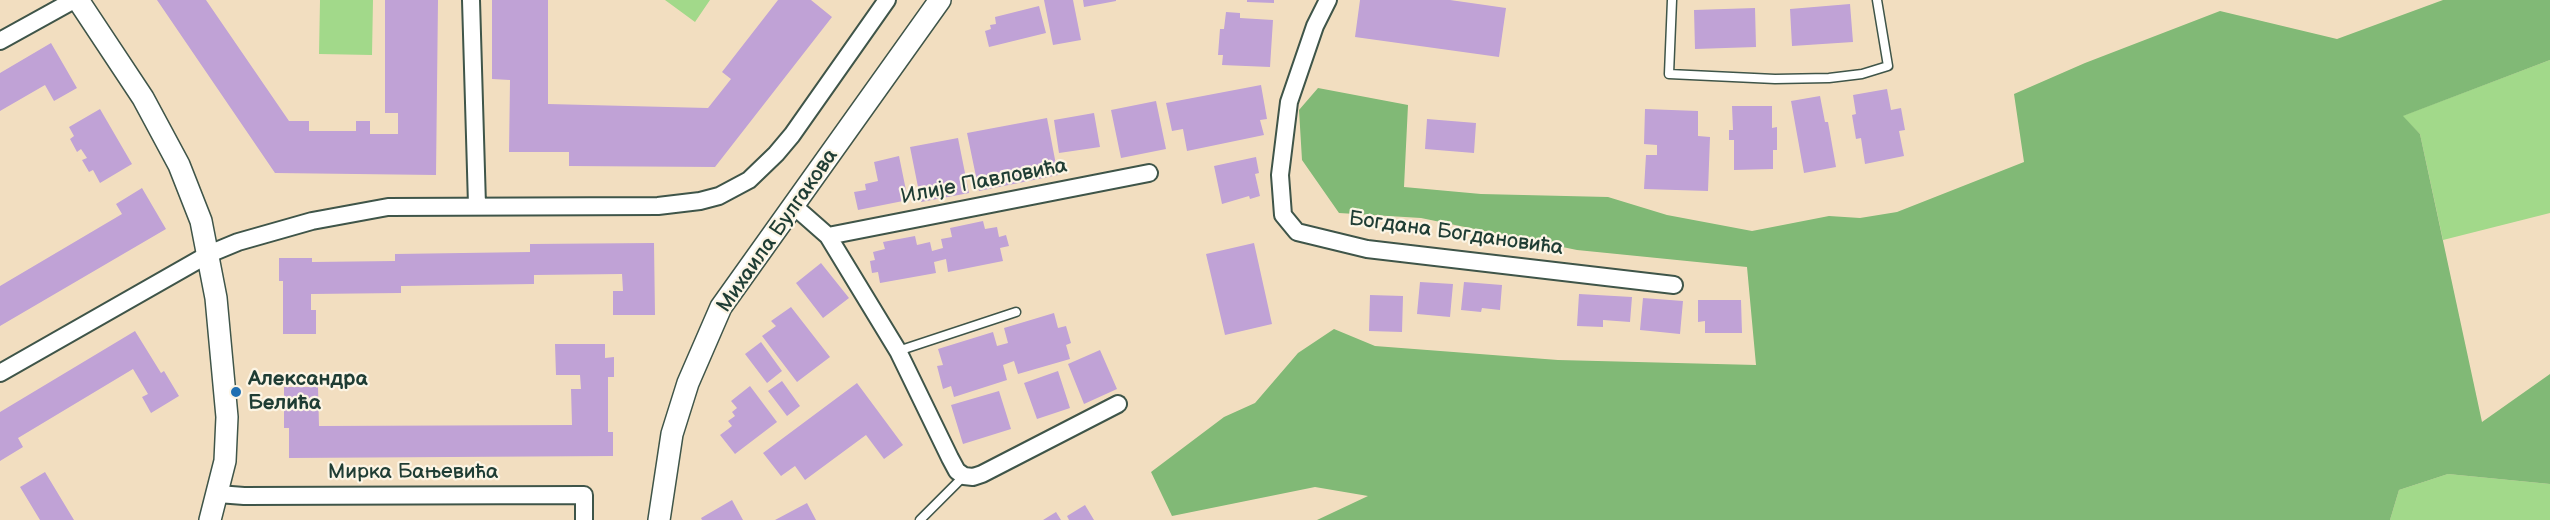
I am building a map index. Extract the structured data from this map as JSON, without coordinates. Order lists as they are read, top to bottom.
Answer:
{
  "streets": {
    "street": [
      "Илије Павловића",
      "Михаила Булгакова",
      "Богдана Богдановића",
      "Мирка Бањевића"
    ]
  },
  "places": ["Александра Белића"]
}
